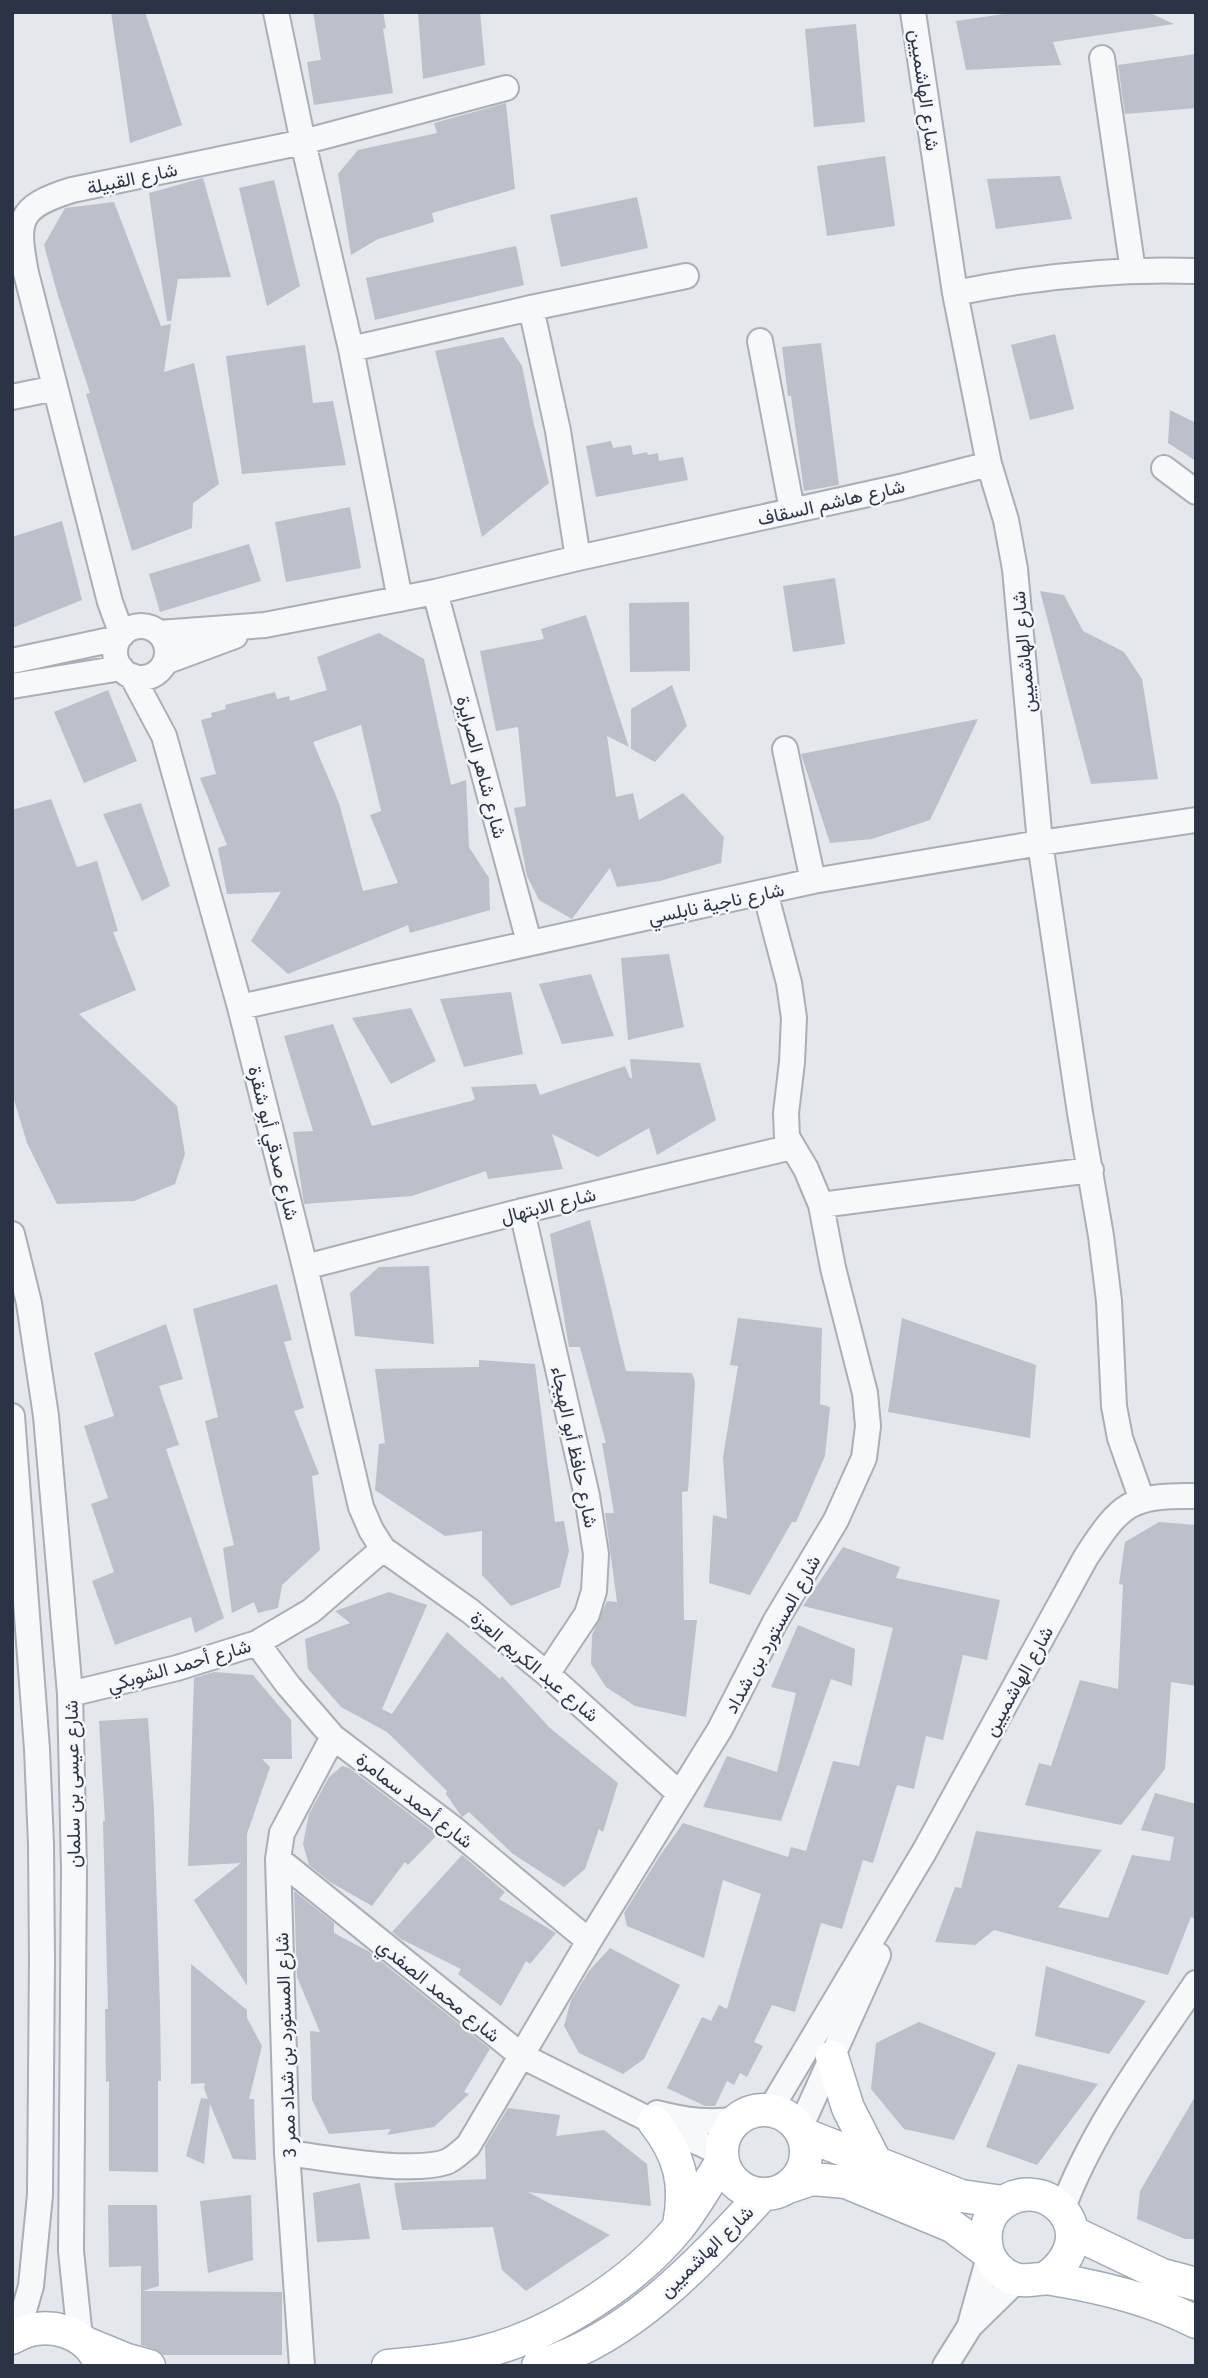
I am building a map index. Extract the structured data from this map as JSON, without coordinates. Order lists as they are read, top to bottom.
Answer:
{
  "streets": {
    "main road": ["شارع الهاشميين"],
    "street": [
      "شارع القبيلة",
      "شارع هاشم السقاف",
      "شارع شاهر الصرايرة",
      "شارع ناجية نابلسي",
      "شارع صدقي أبو شقرة",
      "شارع الابتهال",
      "شارع حافظ أبو الهيجاء",
      "شارع المستورد بن شداد",
      "شارع أحمد الشوبكي",
      "شارع عبد الكريم العزة",
      "شارع عيسى بن سلمان",
      "شارع أحمد سمامرة",
      "شارع محمد الصفدي",
      "شارع المستورد بن شداد ممر 3"
    ]
  },
  "crossings": [
    ["شارع الهاشميين", "شارع هاشم السقاف"],
    ["شارع الهاشميين", "شارع ناجية نابلسي"],
    ["شارع الهاشميين", "شارع محمد الصفدي"],
    ["شارع هاشم السقاف", "شارع شاهر الصرايرة"],
    ["شارع هاشم السقاف", "شارع صدقي أبو شقرة"],
    ["شارع شاهر الصرايرة", "شارع ناجية نابلسي"],
    ["شارع ناجية نابلسي", "شارع صدقي أبو شقرة"],
    ["شارع ناجية نابلسي", "شارع المستورد بن شداد"],
    ["شارع صدقي أبو شقرة", "شارع الابتهال"],
    ["شارع صدقي أبو شقرة", "شارع أحمد الشوبكي"],
    ["شارع صدقي أبو شقرة", "شارع عبد الكريم العزة"],
    ["شارع الابتهال", "شارع حافظ أبو الهيجاء"],
    ["شارع الابتهال", "شارع المستورد بن شداد"],
    ["شارع حافظ أبو الهيجاء", "شارع عبد الكريم العزة"],
    ["شارع المستورد بن شداد", "شارع عبد الكريم العزة"],
    ["شارع المستورد بن شداد", "شارع أحمد سمامرة"],
    ["شارع المستورد بن شداد", "شارع محمد الصفدي"],
    ["شارع المستورد بن شداد", "شارع المستورد بن شداد ممر 3"],
    ["شارع أحمد الشوبكي", "شارع عبد الكريم العزة"],
    ["شارع أحمد الشوبكي", "شارع عيسى بن سلمان"],
    ["شارع أحمد الشوبكي", "شارع أحمد سمامرة"],
    ["شارع أحمد سمامرة", "شارع المستورد بن شداد ممر 3"],
    ["شارع محمد الصفدي", "شارع المستورد بن شداد ممر 3"]
  ]
}
